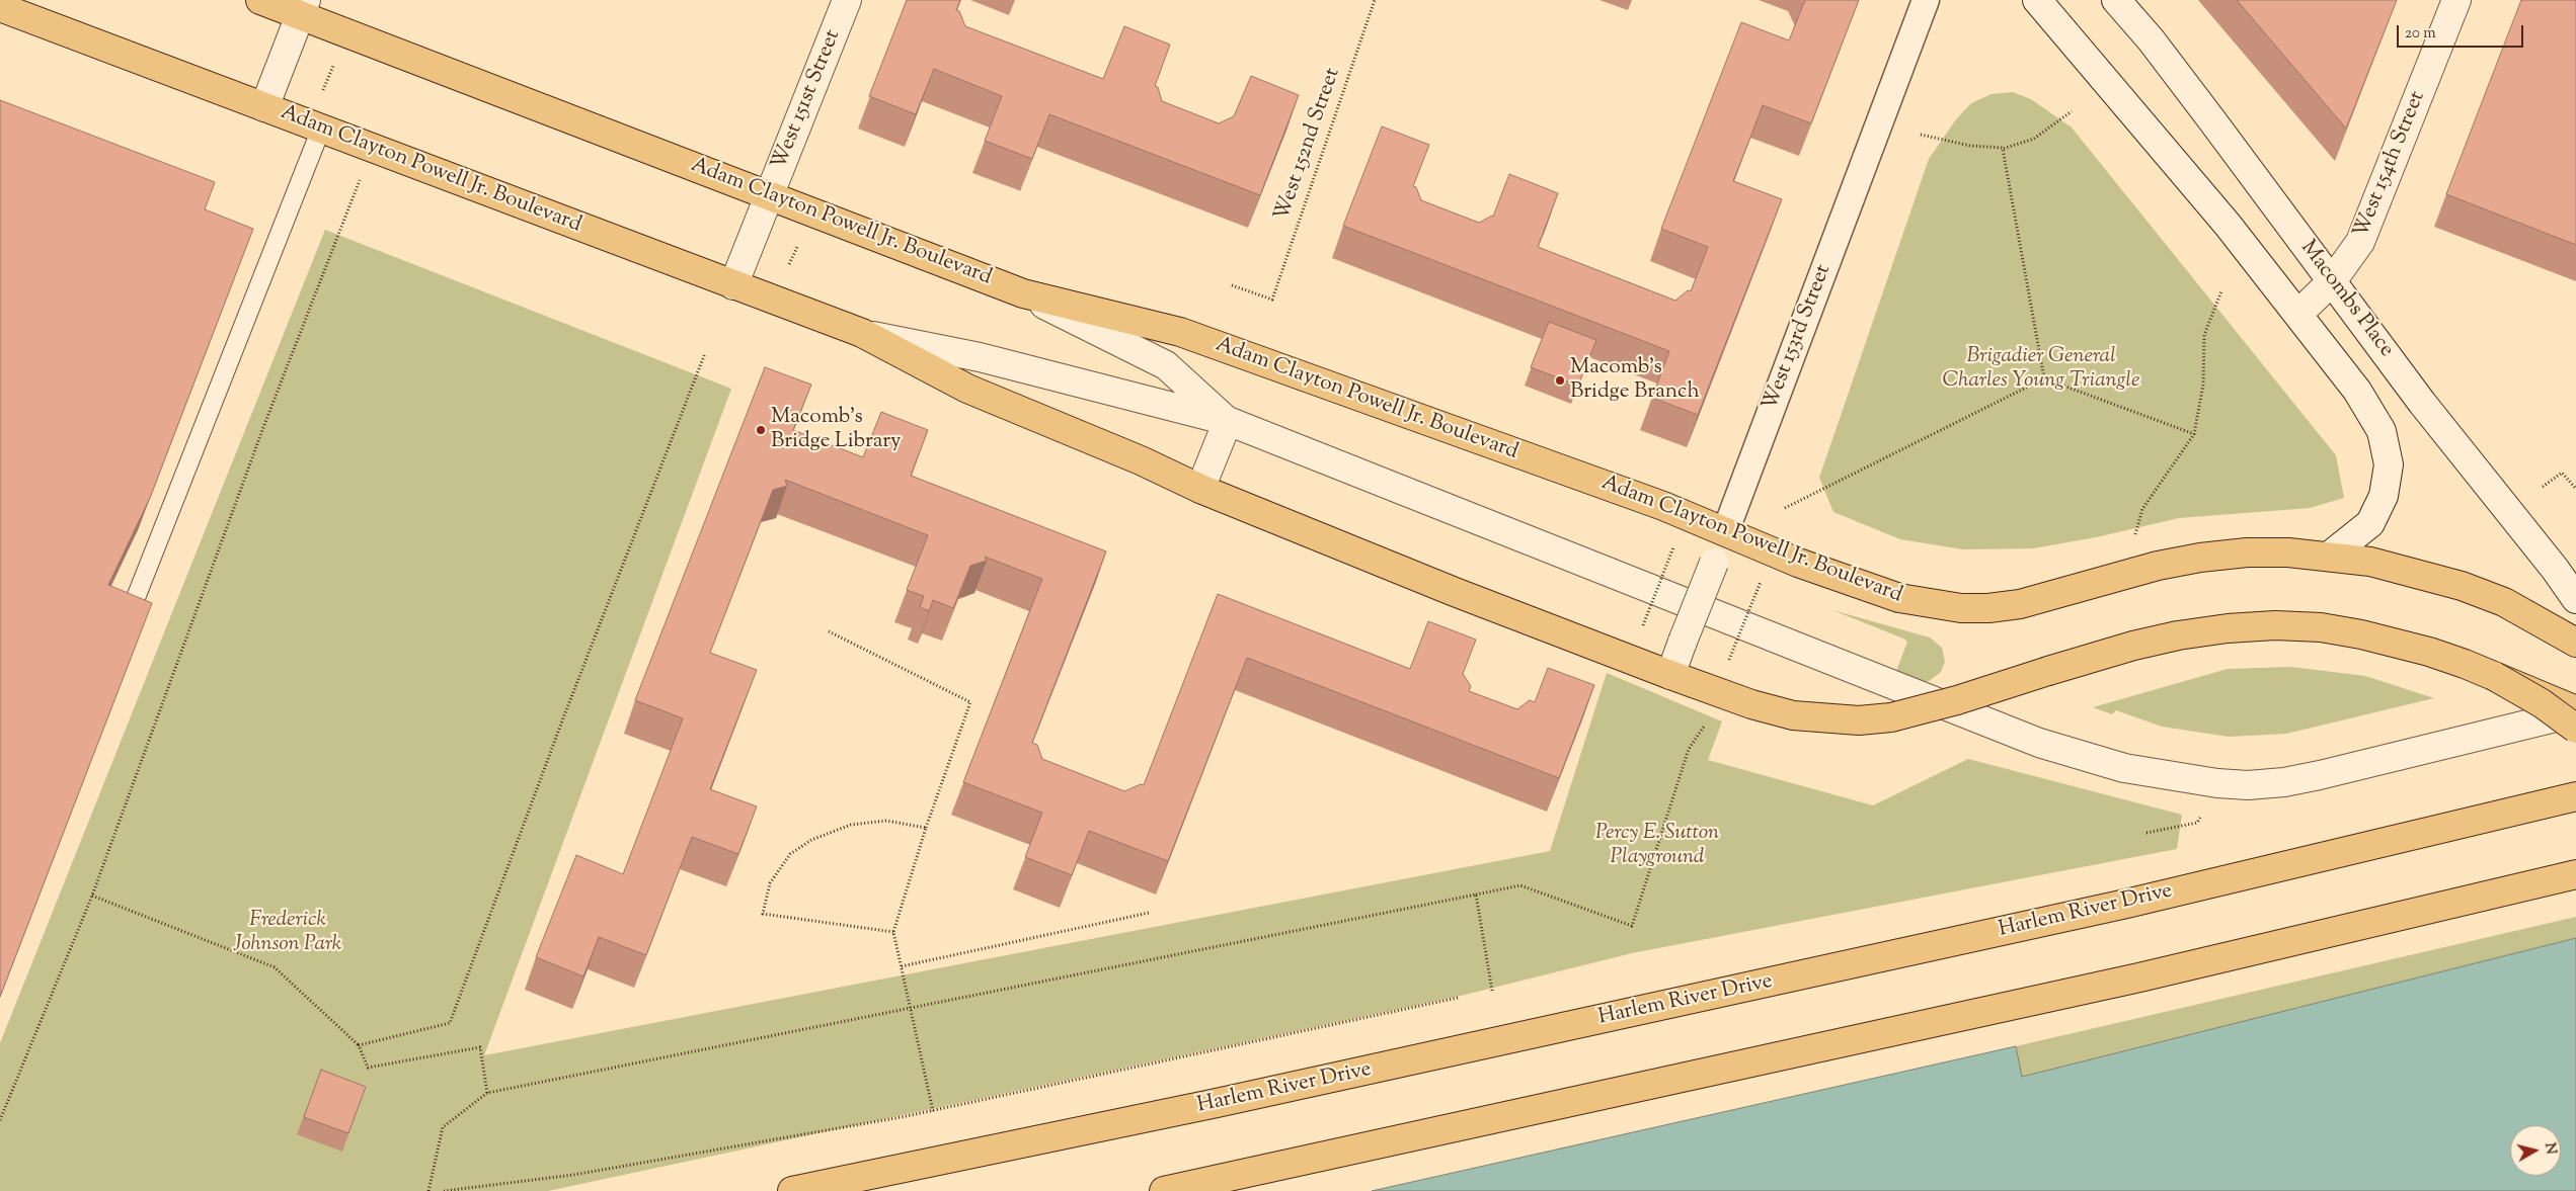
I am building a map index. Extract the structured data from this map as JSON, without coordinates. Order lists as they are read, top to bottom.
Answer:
{
  "streets": {
    "main road": ["Adam Clayton Powell Jr. Boulevard", "Harlem River Drive"],
    "street": [
      "West 151st Street",
      "West 154th Street",
      "Macombs Place",
      "West 153rd Street"
    ],
    "path": ["West 152nd Street"]
  },
  "crossings": [
    ["West 151st Street", "Adam Clayton Powell Jr. Boulevard"],
    ["West 154th Street", "Macombs Place"],
    ["Adam Clayton Powell Jr. Boulevard", "West 153rd Street"]
  ],
  "parks": ["Brigadier General Charles Young Triangle", "Percy E. Sutton Playground", "Frederick Johnson Park"],
  "places": ["Macomb's Bridge Branch", "Macomb's Bridge Library"],
  "scale_bar": "20 m",
  "north": "right"
}
